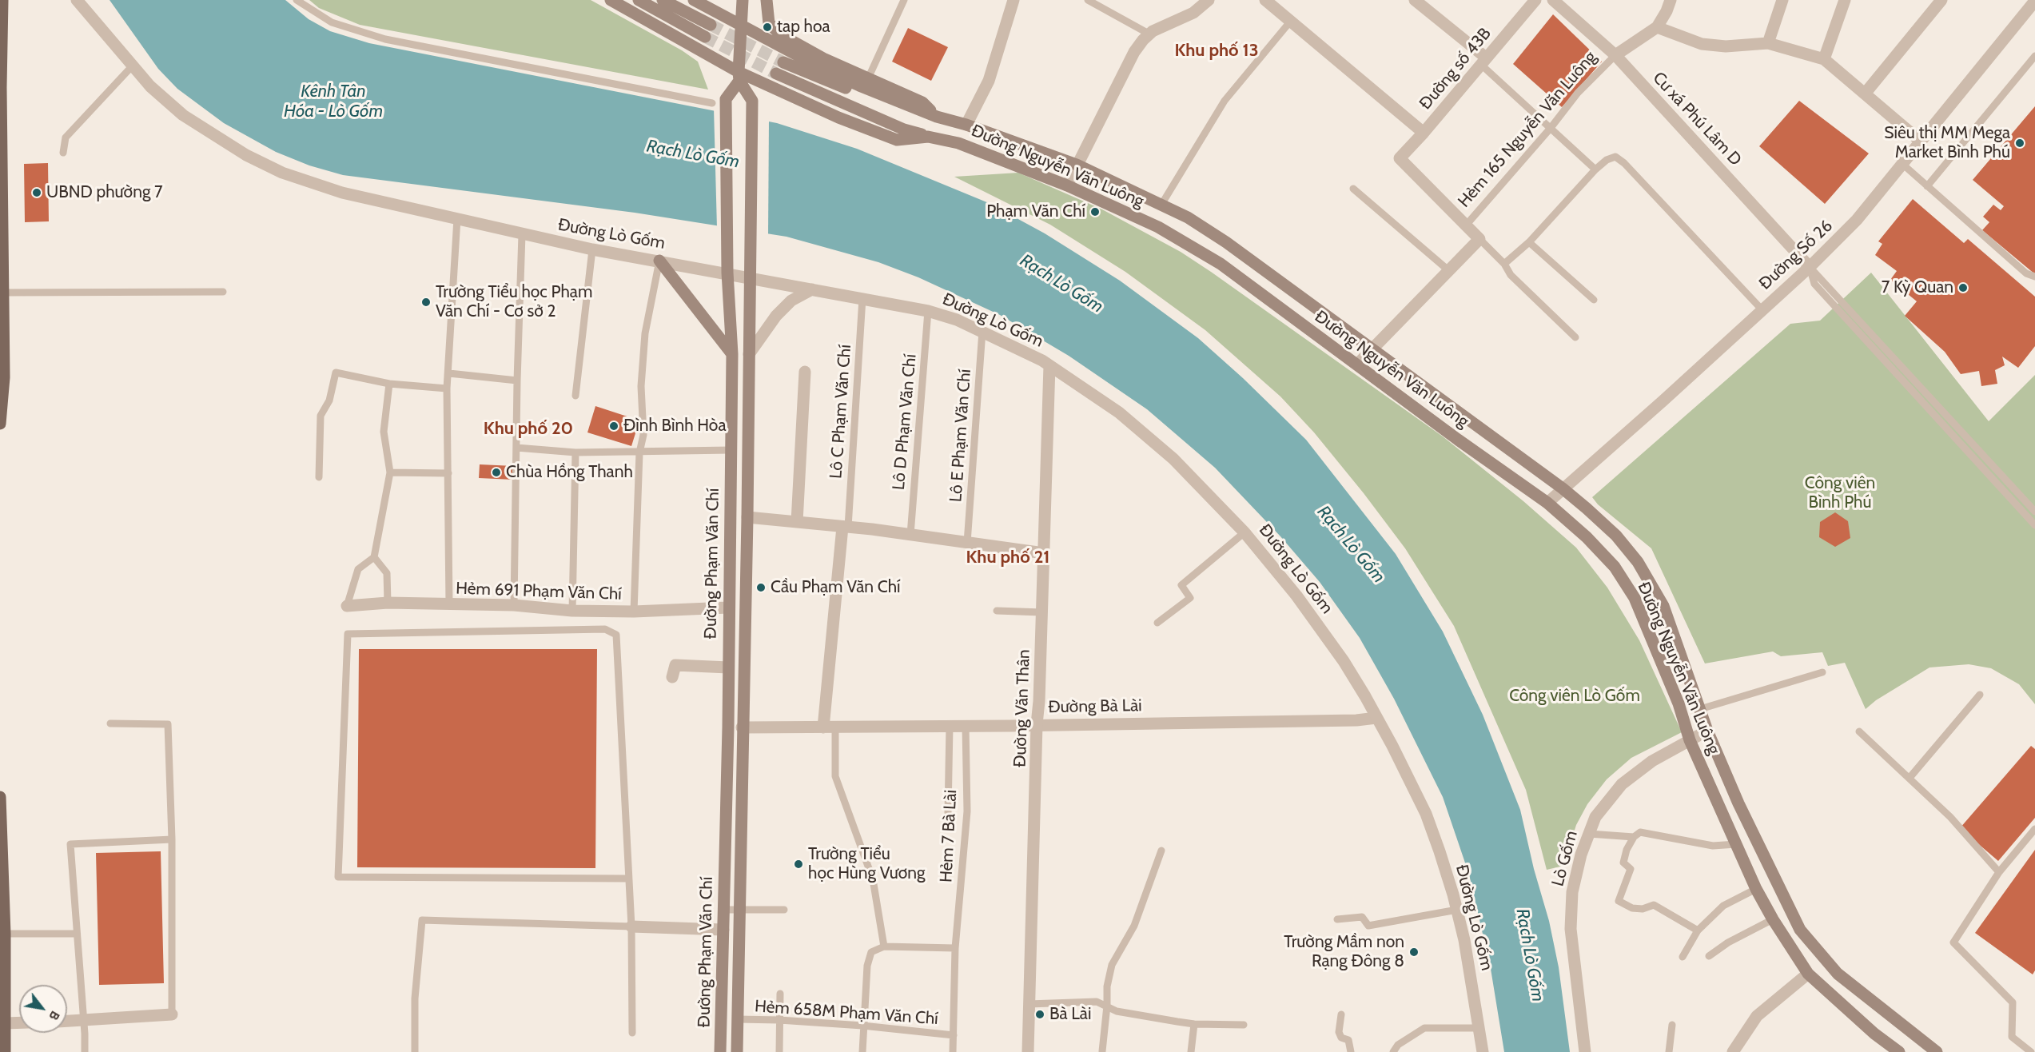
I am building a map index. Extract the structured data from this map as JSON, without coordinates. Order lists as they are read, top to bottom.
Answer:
{
  "streets": {
    "main road": ["Đường Nguyễn Văn Luông", "Đường Phạm Văn Chí"],
    "street": [
      "Đường số 43B",
      "Cư xá Phú Lâm D",
      "Hẻm 165 Nguyễn Văn Luông",
      "Đường Lò Gốm",
      "Đường Số 26",
      "Hẻm 691 Phạm Văn Chí",
      "Đường Bà Lài",
      "Đường Văn Thân",
      "Lò Gốm"
    ],
    "lane": [
      "Lô C Phạm Văn Chí",
      "Lô D Phạm Văn Chí",
      "Lô E Phạm Văn Chí",
      "Hẻm 7 Bà Lài",
      "Hẻm 658M Phạm Văn Chí"
    ]
  },
  "crossings": [
    ["Đường số 43B", "Hẻm 165 Nguyễn Văn Luông"],
    ["Cư xá Phú Lâm D", "Hẻm 165 Nguyễn Văn Luông"],
    ["Cư xá Phú Lâm D", "Đường Số 26"],
    ["Đường Nguyễn Văn Luông", "Đường Số 26"],
    ["Đường Nguyễn Văn Luông", "Đường Phạm Văn Chí"],
    ["Đường Nguyễn Văn Luông", "Lò Gốm"],
    ["Đường Lò Gốm", "Lô C Phạm Văn Chí"],
    ["Đường Lò Gốm", "Lô D Phạm Văn Chí"],
    ["Đường Lò Gốm", "Lô E Phạm Văn Chí"],
    ["Đường Lò Gốm", "Đường Phạm Văn Chí"],
    ["Đường Lò Gốm", "Đường Bà Lài"],
    ["Đường Lò Gốm", "Đường Văn Thân"],
    ["Đường Phạm Văn Chí", "Hẻm 691 Phạm Văn Chí"],
    ["Đường Phạm Văn Chí", "Đường Bà Lài"],
    ["Đường Phạm Văn Chí", "Hẻm 658M Phạm Văn Chí"],
    ["Đường Bà Lài", "Đường Văn Thân"],
    ["Đường Bà Lài", "Hẻm 7 Bà Lài"],
    ["Hẻm 7 Bà Lài", "Hẻm 658M Phạm Văn Chí"]
  ],
  "districts": ["Khu phố 13", "Khu phố 20", "Khu phố 21"],
  "water": ["Kênh Tân Hóa - Lò Gốm", "Rạch Lò Gốm"],
  "parks": ["Công viên Bình Phú", "Công viên Lò Gốm"],
  "places": [
    "tap hoa",
    "Siêu thị MM Mega Market Bình Phú",
    "UBND phường 7",
    "Phạm Văn Chí",
    "7 Kỳ Quan",
    "Trường Tiểu học Phạm Văn Chí - Cơ sở 2",
    "Đình Bình Hòa",
    "Chùa Hồng Thanh",
    "Cầu Phạm Văn Chí",
    "Trường Tiểu học Hùng Vương",
    "Trường Mầm non Rạng Đông 8",
    "Bà Lài"
  ],
  "north": "bottom right"
}
